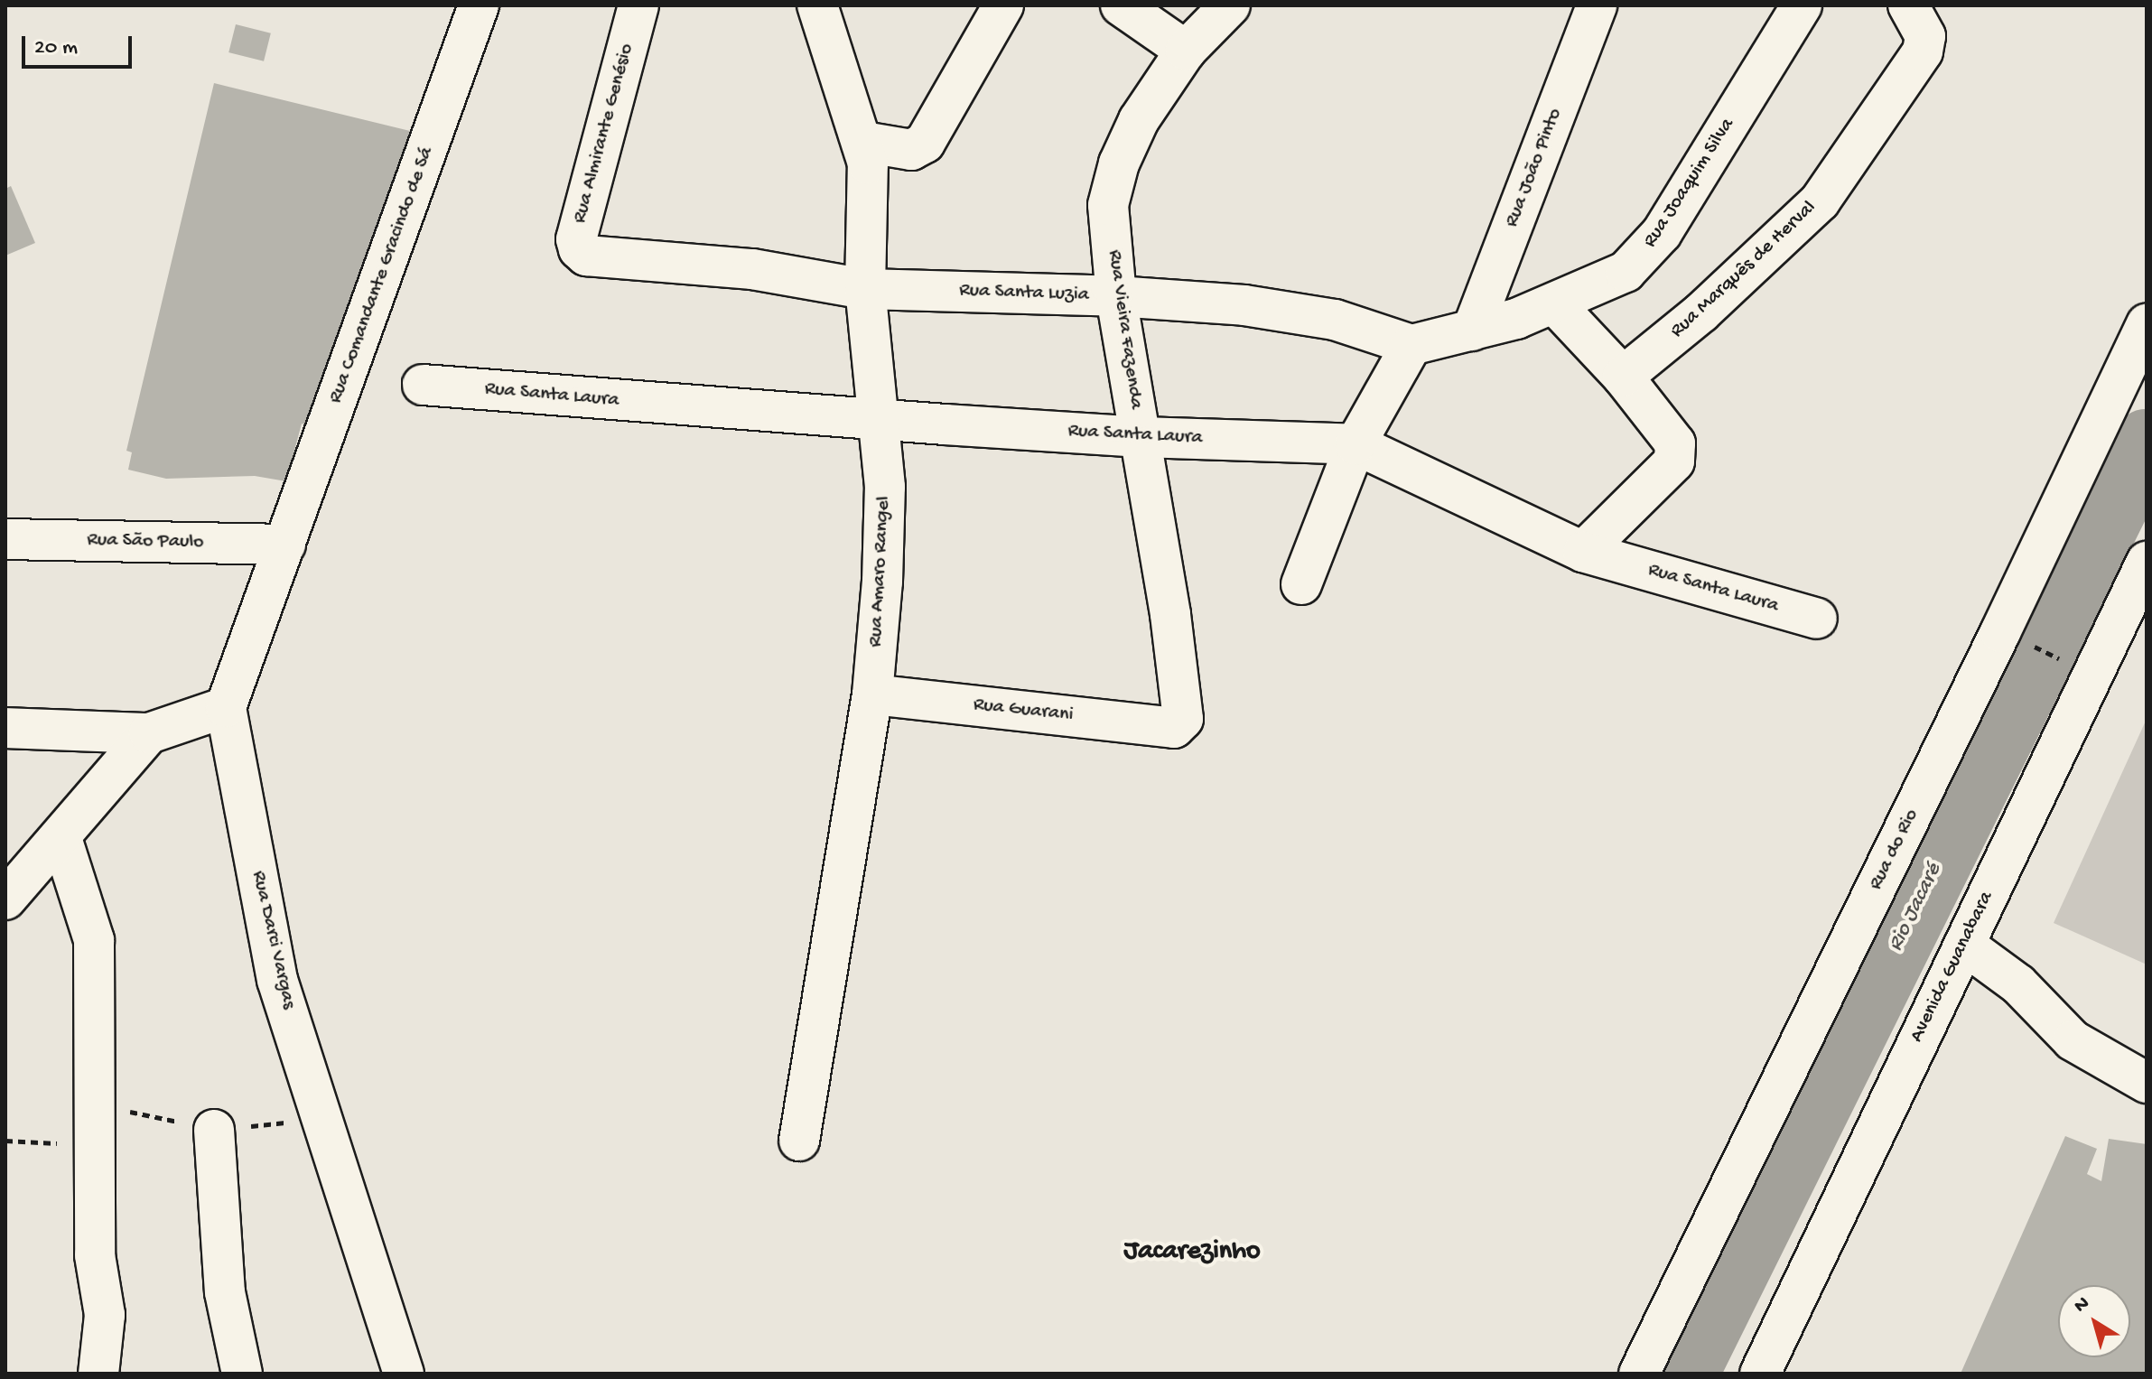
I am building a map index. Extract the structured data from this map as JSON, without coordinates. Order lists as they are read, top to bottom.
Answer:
{
  "streets": {
    "street": [
      "Rua Almirante Genésio",
      "Rua João Pinto",
      "Rua Joaquim Silva",
      "Rua Marquês de Herval",
      "Rua Comandante Gracindo de Sá",
      "Rua Santa Luzia",
      "Rua Vieira Fazenda",
      "Rua Santa Laura",
      "Rua São Paulo",
      "Rua Amaro Rangel",
      "Rua Guarani",
      "Rua do Rio",
      "Rua Darci Vargas",
      "Avenida Guanabara"
    ]
  },
  "crossings": [
    ["Rua Almirante Genésio", "Rua Santa Luzia"],
    ["Rua João Pinto", "Rua Joaquim Silva"],
    ["Rua Joaquim Silva", "Rua Santa Luzia"],
    ["Rua Comandante Gracindo de Sá", "Rua São Paulo"],
    ["Rua Santa Luzia", "Rua Vieira Fazenda"],
    ["Rua Santa Luzia", "Rua Amaro Rangel"],
    ["Rua Vieira Fazenda", "Rua Santa Laura"],
    ["Rua Vieira Fazenda", "Rua Guarani"],
    ["Rua Santa Laura", "Rua Amaro Rangel"],
    ["Rua Amaro Rangel", "Rua Guarani"]
  ],
  "districts": ["Jacarezinho"],
  "water": ["Rio Jacaré"],
  "scale_bar": "20 m",
  "north": "top left"
}
